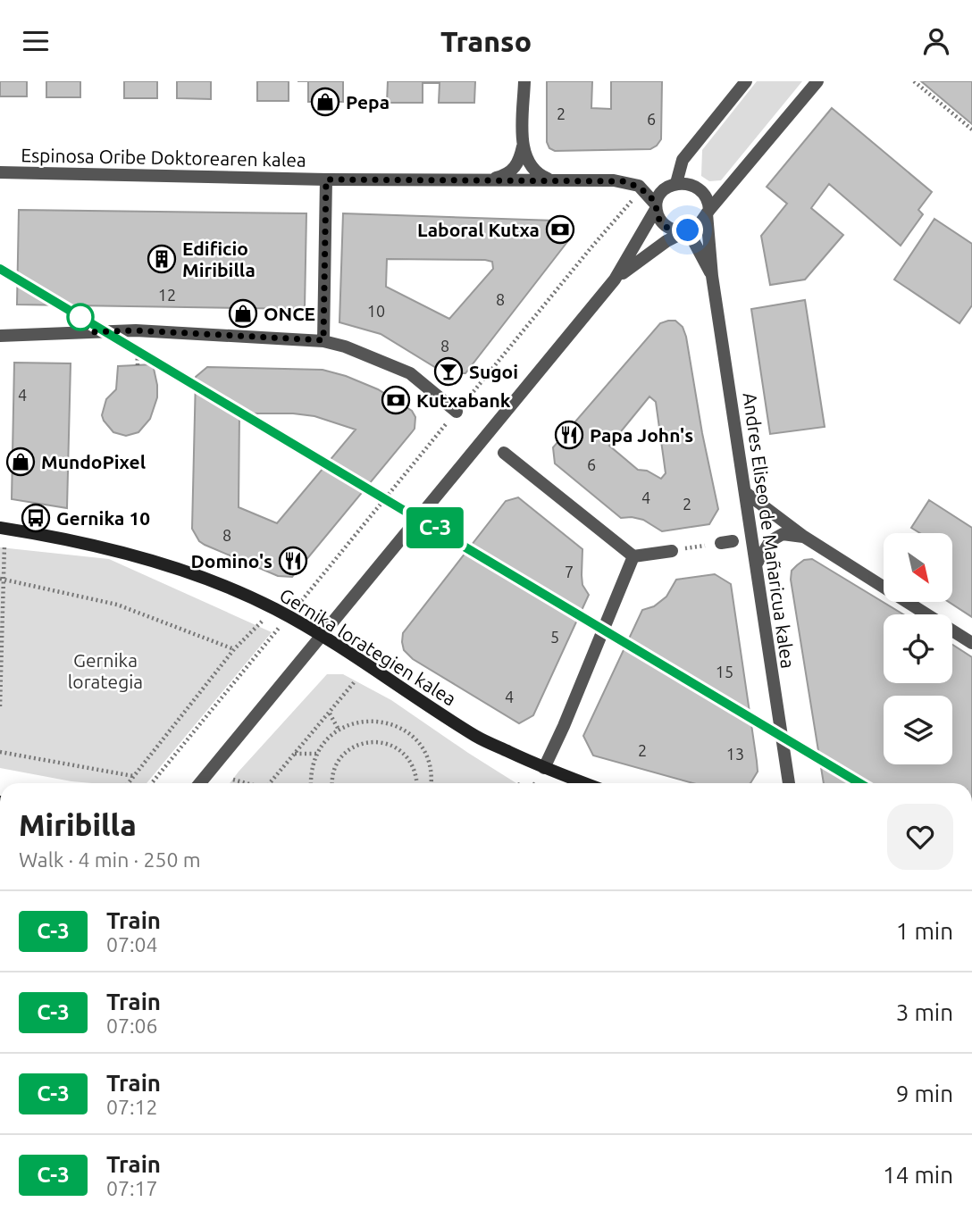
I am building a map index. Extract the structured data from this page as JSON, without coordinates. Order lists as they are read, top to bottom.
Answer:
{
  "streets": {
    "main road": ["Gernika lorategien kalea"],
    "street": ["Espinosa Oribe Doktorearen kalea", "Andres Eliseo de Mañaricua kalea"]
  },
  "crossings": [
    ["Espinosa Oribe Doktorearen kalea", "Andres Eliseo de Mañaricua kalea"]
  ],
  "parks": ["Gernika lorategia"],
  "places": {
    "shop": ["Pepa", "ONCE", "MundoPixel"],
    "bank": ["Laboral Kutxa", "Kutxabank"],
    "building": ["Edificio Miribilla"],
    "bar": ["Sugoi"],
    "restaurant": ["Papa John's", "Domino's"],
    "bus stop": ["Gernika 10"]
  },
  "house_numbers": [
    "2",
    "6",
    "12",
    "8",
    "10",
    "8",
    "4",
    "6",
    "4",
    "2",
    "8",
    "7",
    "5",
    "15",
    "4",
    "2",
    "13"
  ],
  "north": "bottom right",
  "page": {
    "header": "Transo",
    "on_map": "C-3",
    "heading": ["Miribilla", "Walk · 4 min · 250 m"],
    "list": [
      {
        "mark": "C-3",
        "name": "Train",
        "note": "07:04",
        "value": "1 min"
      },
      {
        "mark": "C-3",
        "name": "Train",
        "note": "07:06",
        "value": "3 min"
      },
      {
        "mark": "C-3",
        "name": "Train",
        "note": "07:12",
        "value": "9 min"
      },
      {
        "mark": "C-3",
        "name": "Train",
        "note": "07:17",
        "value": "14 min"
      }
    ]
  }
}
